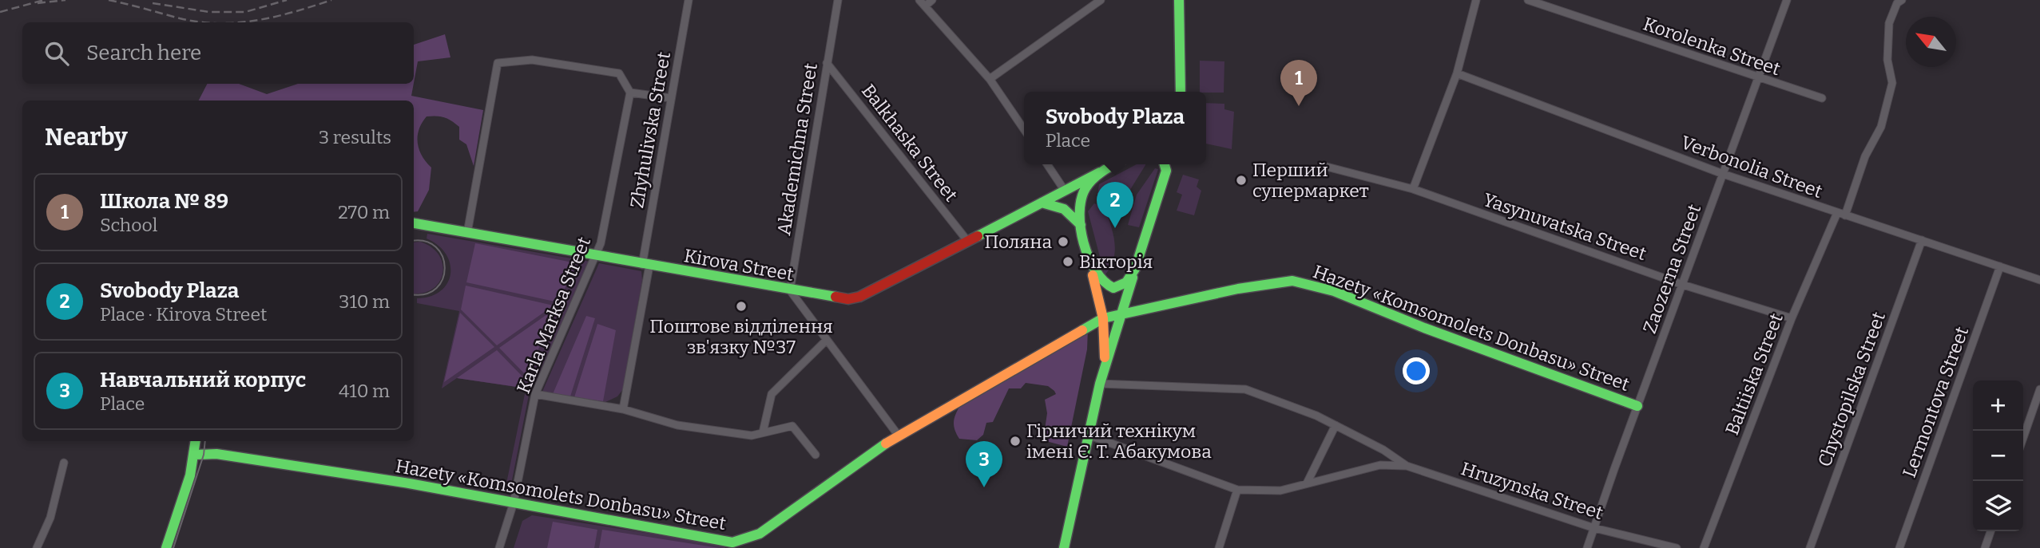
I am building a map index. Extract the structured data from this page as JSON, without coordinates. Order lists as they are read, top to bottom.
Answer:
{
  "streets": {
    "main road": ["Kirova Street", "Hazety «Komsomolets Donbasu» Street"],
    "street": [
      "Korolenka Street",
      "Zhyhulivska Street",
      "Balkhaska Street",
      "Akademichna Street",
      "Verbonolia Street",
      "Yasynuvatska Street",
      "Zaozerna Street",
      "Karla Marksa Street",
      "Baltiiska Street",
      "Chystopilska Street",
      "Lermontova Street",
      "Hruzynska Street"
    ]
  },
  "crossings": [
    ["Korolenka Street", "Zaozerna Street"],
    ["Zhyhulivska Street", "Kirova Street"],
    ["Balkhaska Street", "Akademichna Street"],
    ["Balkhaska Street", "Kirova Street"],
    ["Akademichna Street", "Kirova Street"],
    ["Verbonolia Street", "Zaozerna Street"],
    ["Verbonolia Street", "Baltiiska Street"],
    ["Verbonolia Street", "Chystopilska Street"],
    ["Verbonolia Street", "Lermontova Street"],
    ["Yasynuvatska Street", "Zaozerna Street"],
    ["Yasynuvatska Street", "Baltiiska Street"],
    ["Kirova Street", "Karla Marksa Street"],
    ["Kirova Street", "Hazety «Komsomolets Donbasu» Street"],
    ["Zaozerna Street", "Hazety «Komsomolets Donbasu» Street"],
    ["Zaozerna Street", "Hruzynska Street"],
    ["Karla Marksa Street", "Hazety «Komsomolets Donbasu» Street"]
  ],
  "places": [
    "Перший супермаркет",
    "Поляна",
    "Вікторія",
    "Поштове відділення зв'язку №37",
    "Гірничий технікум імені Є. Т. Абакумова"
  ],
  "north": "top left",
  "page": {
    "search": "Search here",
    "pins": ["1", "2", "3"],
    "popup": ["Svobody Plaza", "Place"],
    "heading": ["Nearby", "3 results"],
    "list": [
      {
        "mark": "1",
        "name": "Школа № 89",
        "note": "School",
        "value": "270 m"
      },
      {
        "mark": "2",
        "name": "Svobody Plaza",
        "note": "Place · Kirova Street",
        "value": "310 m"
      },
      {
        "mark": "3",
        "name": "Навчальний корпус",
        "note": "Place",
        "value": "410 m"
      }
    ],
    "map_buttons": ["+", "−"]
  }
}
